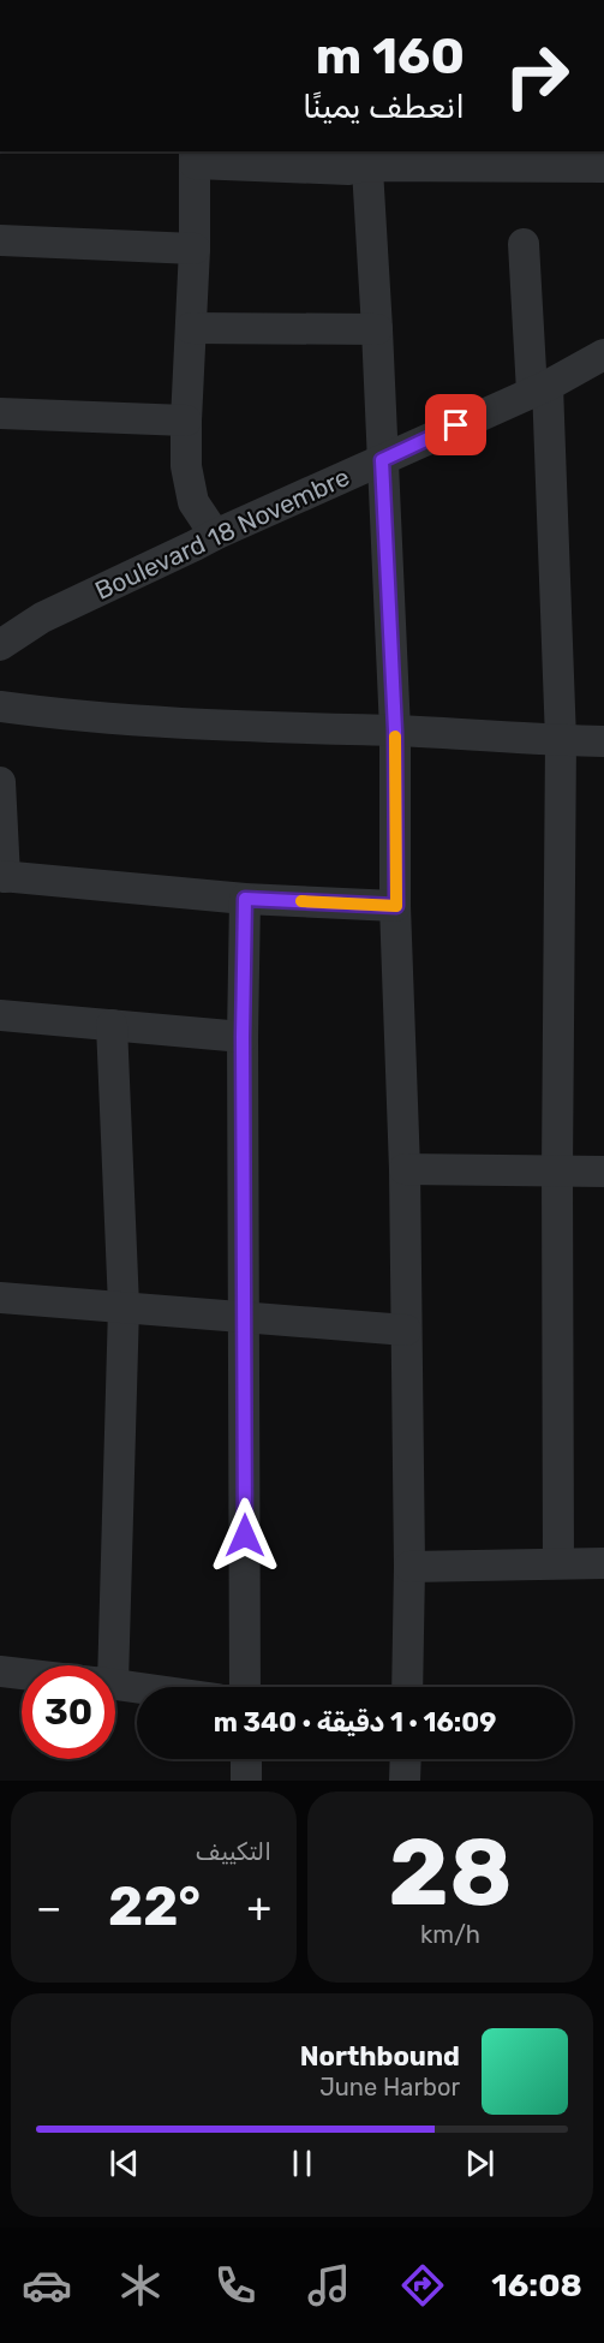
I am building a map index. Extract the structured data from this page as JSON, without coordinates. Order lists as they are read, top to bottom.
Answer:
{
  "streets": {
    "street": ["Boulevard 18 Novembre"]
  },
  "page": {
    "turn": ["160 m", "انعطف يمينًا"],
    "limit": "30",
    "trip": "16:09 · 1 دقيقة · 340 m",
    "tile": [
      ["28", "km/h"],
      "التكييف"
    ],
    "heat": ["−", "22°", "+"],
    "song": ["Northbound", "June Harbor"],
    "tabs": "16:08"
  }
}
